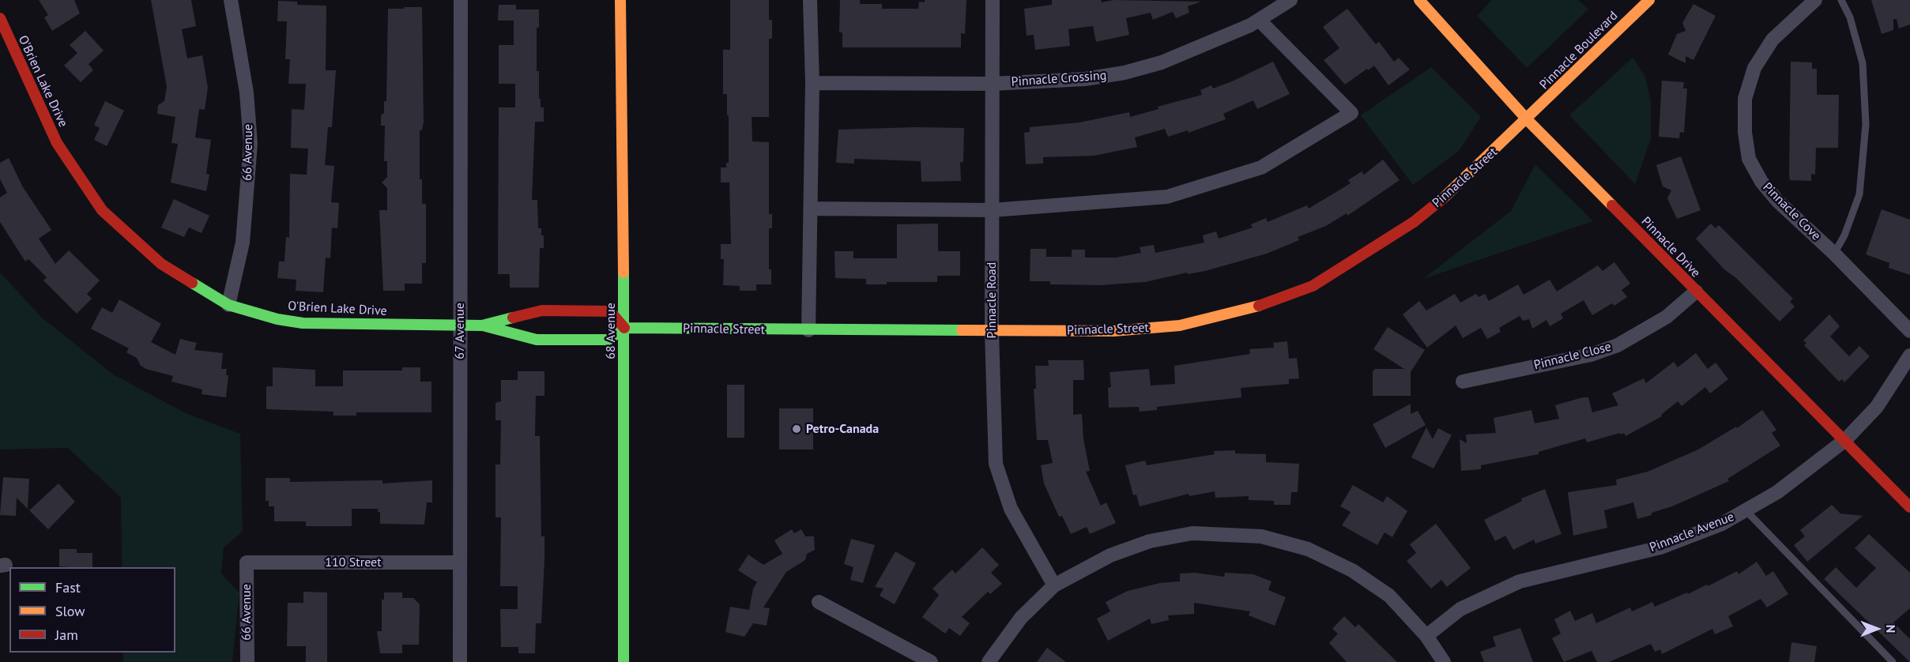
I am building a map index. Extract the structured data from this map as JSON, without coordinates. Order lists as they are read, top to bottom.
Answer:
{
  "streets": {
    "street": [
      "Pinnacle Boulevard",
      "Pinnacle Crossing",
      "O'Brien Lake Drive",
      "66 Avenue",
      "Pinnacle Street",
      "Pinnacle Cove",
      "Pinnacle Drive",
      "Pinnacle Road",
      "67 Avenue",
      "68 Avenue",
      "Pinnacle Close",
      "Pinnacle Avenue",
      "110 Street"
    ]
  },
  "crossings": [
    ["Pinnacle Boulevard", "Pinnacle Street"],
    ["Pinnacle Boulevard", "Pinnacle Drive"],
    ["Pinnacle Crossing", "Pinnacle Road"],
    ["O'Brien Lake Drive", "66 Avenue"],
    ["O'Brien Lake Drive", "Pinnacle Street"],
    ["O'Brien Lake Drive", "67 Avenue"],
    ["O'Brien Lake Drive", "68 Avenue"],
    ["66 Avenue", "110 Street"],
    ["Pinnacle Street", "Pinnacle Drive"],
    ["Pinnacle Street", "Pinnacle Road"],
    ["Pinnacle Street", "68 Avenue"],
    ["Pinnacle Drive", "Pinnacle Close"],
    ["Pinnacle Drive", "Pinnacle Avenue"],
    ["67 Avenue", "110 Street"]
  ],
  "places": ["Petro-Canada"],
  "legend": ["Fast", "Slow", "Jam"],
  "north": "right"
}
